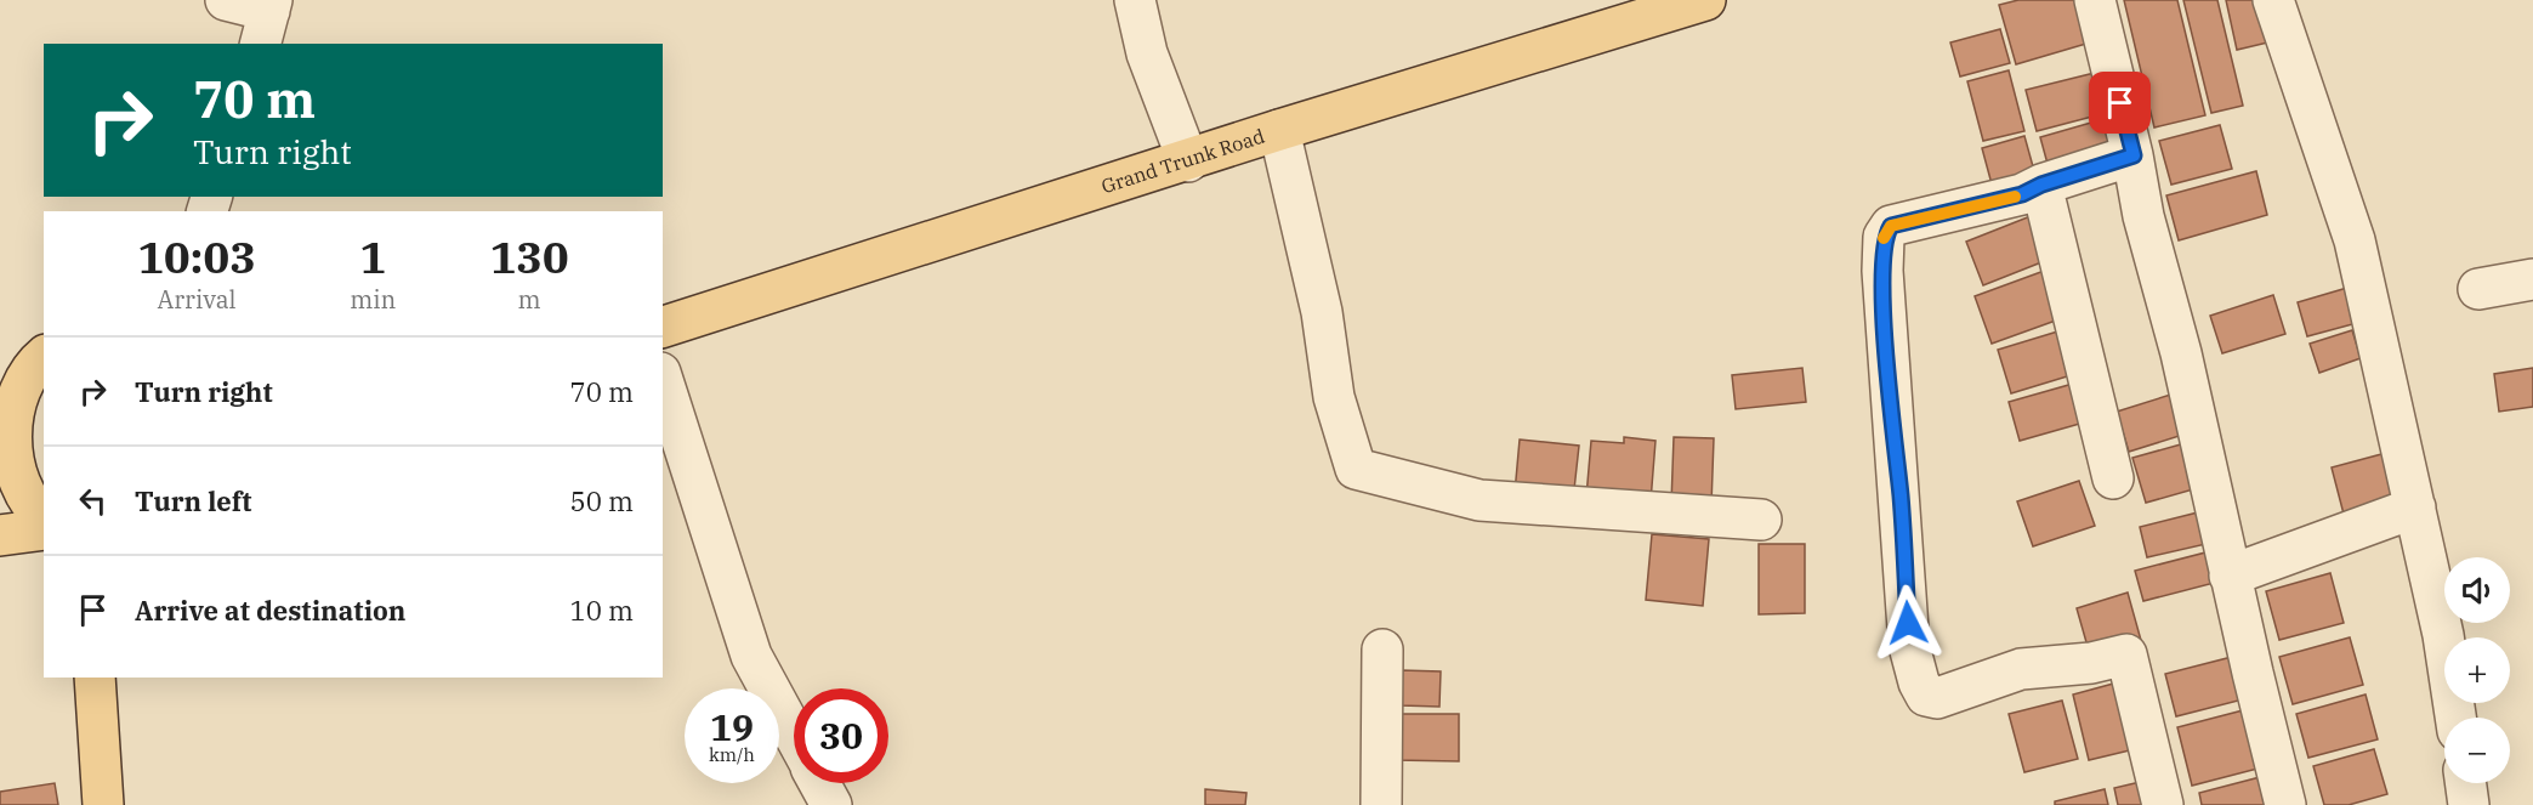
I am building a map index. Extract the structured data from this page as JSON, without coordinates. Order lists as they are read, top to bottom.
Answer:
{
  "streets": {
    "main road": ["Grand Trunk Road"]
  },
  "page": {
    "turn": ["70 m", "Turn right"],
    "eta": [
      "10:03",
      "Arrival",
      "1",
      "min",
      "130",
      "m"
    ],
    "list": [
      {
        "name": "Turn right",
        "value": "70 m"
      },
      {
        "name": "Turn left",
        "value": "50 m"
      },
      {
        "name": "Arrive at destination",
        "value": "10 m"
      }
    ],
    "map_buttons": ["+", "−"],
    "speed": "19 km/h",
    "limit": "30"
  }
}
